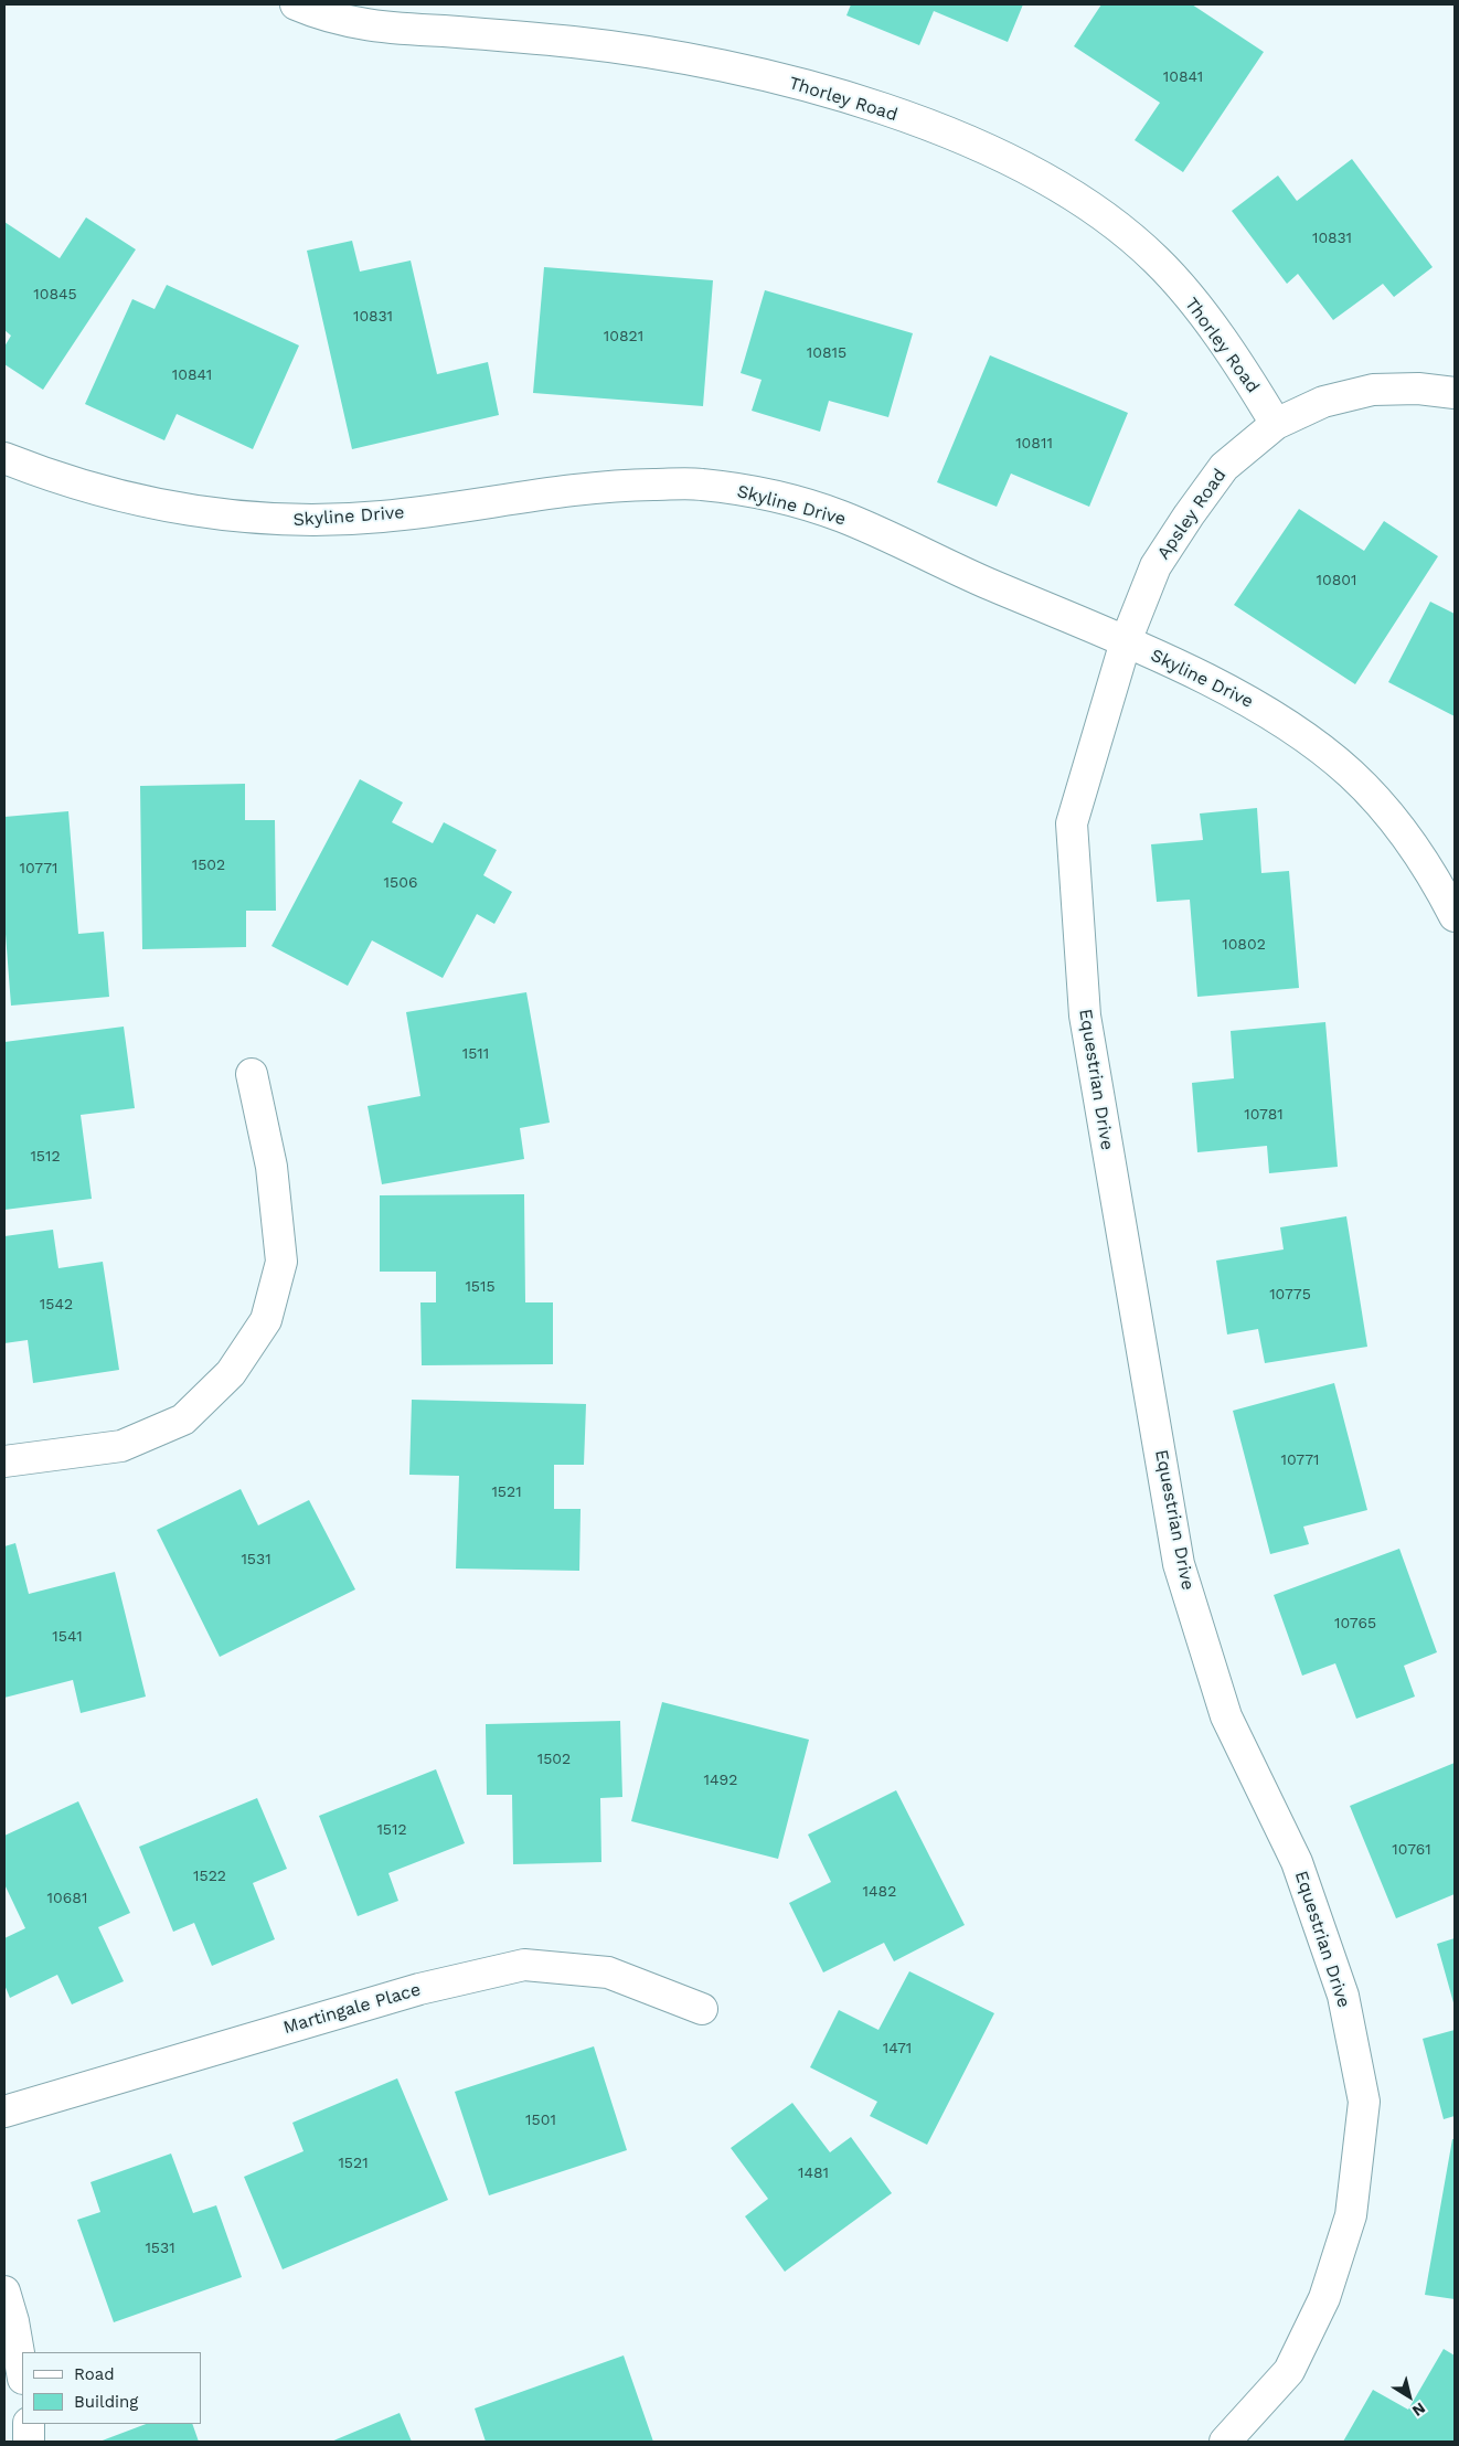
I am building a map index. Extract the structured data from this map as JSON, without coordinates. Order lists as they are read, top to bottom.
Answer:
{
  "streets": {
    "street": [
      "Thorley Road",
      "Skyline Drive",
      "Apsley Road",
      "Equestrian Drive",
      "Martingale Place"
    ]
  },
  "crossings": [
    ["Thorley Road", "Apsley Road"],
    ["Skyline Drive", "Apsley Road"],
    ["Skyline Drive", "Equestrian Drive"],
    ["Apsley Road", "Equestrian Drive"]
  ],
  "house_numbers": [
    "10841",
    "10831",
    "10845",
    "10831",
    "10821",
    "10815",
    "10841",
    "10811",
    "10801",
    "1502",
    "10771",
    "1506",
    "10802",
    "1511",
    "10781",
    "1512",
    "1515",
    "10775",
    "1542",
    "10771",
    "1521",
    "1531",
    "10765",
    "1541",
    "1502",
    "1492",
    "1512",
    "10761",
    "1522",
    "1482",
    "10681",
    "1471",
    "1501",
    "1521",
    "1481",
    "1531"
  ],
  "legend": ["Road", "Building"],
  "north": "bottom right"
}
